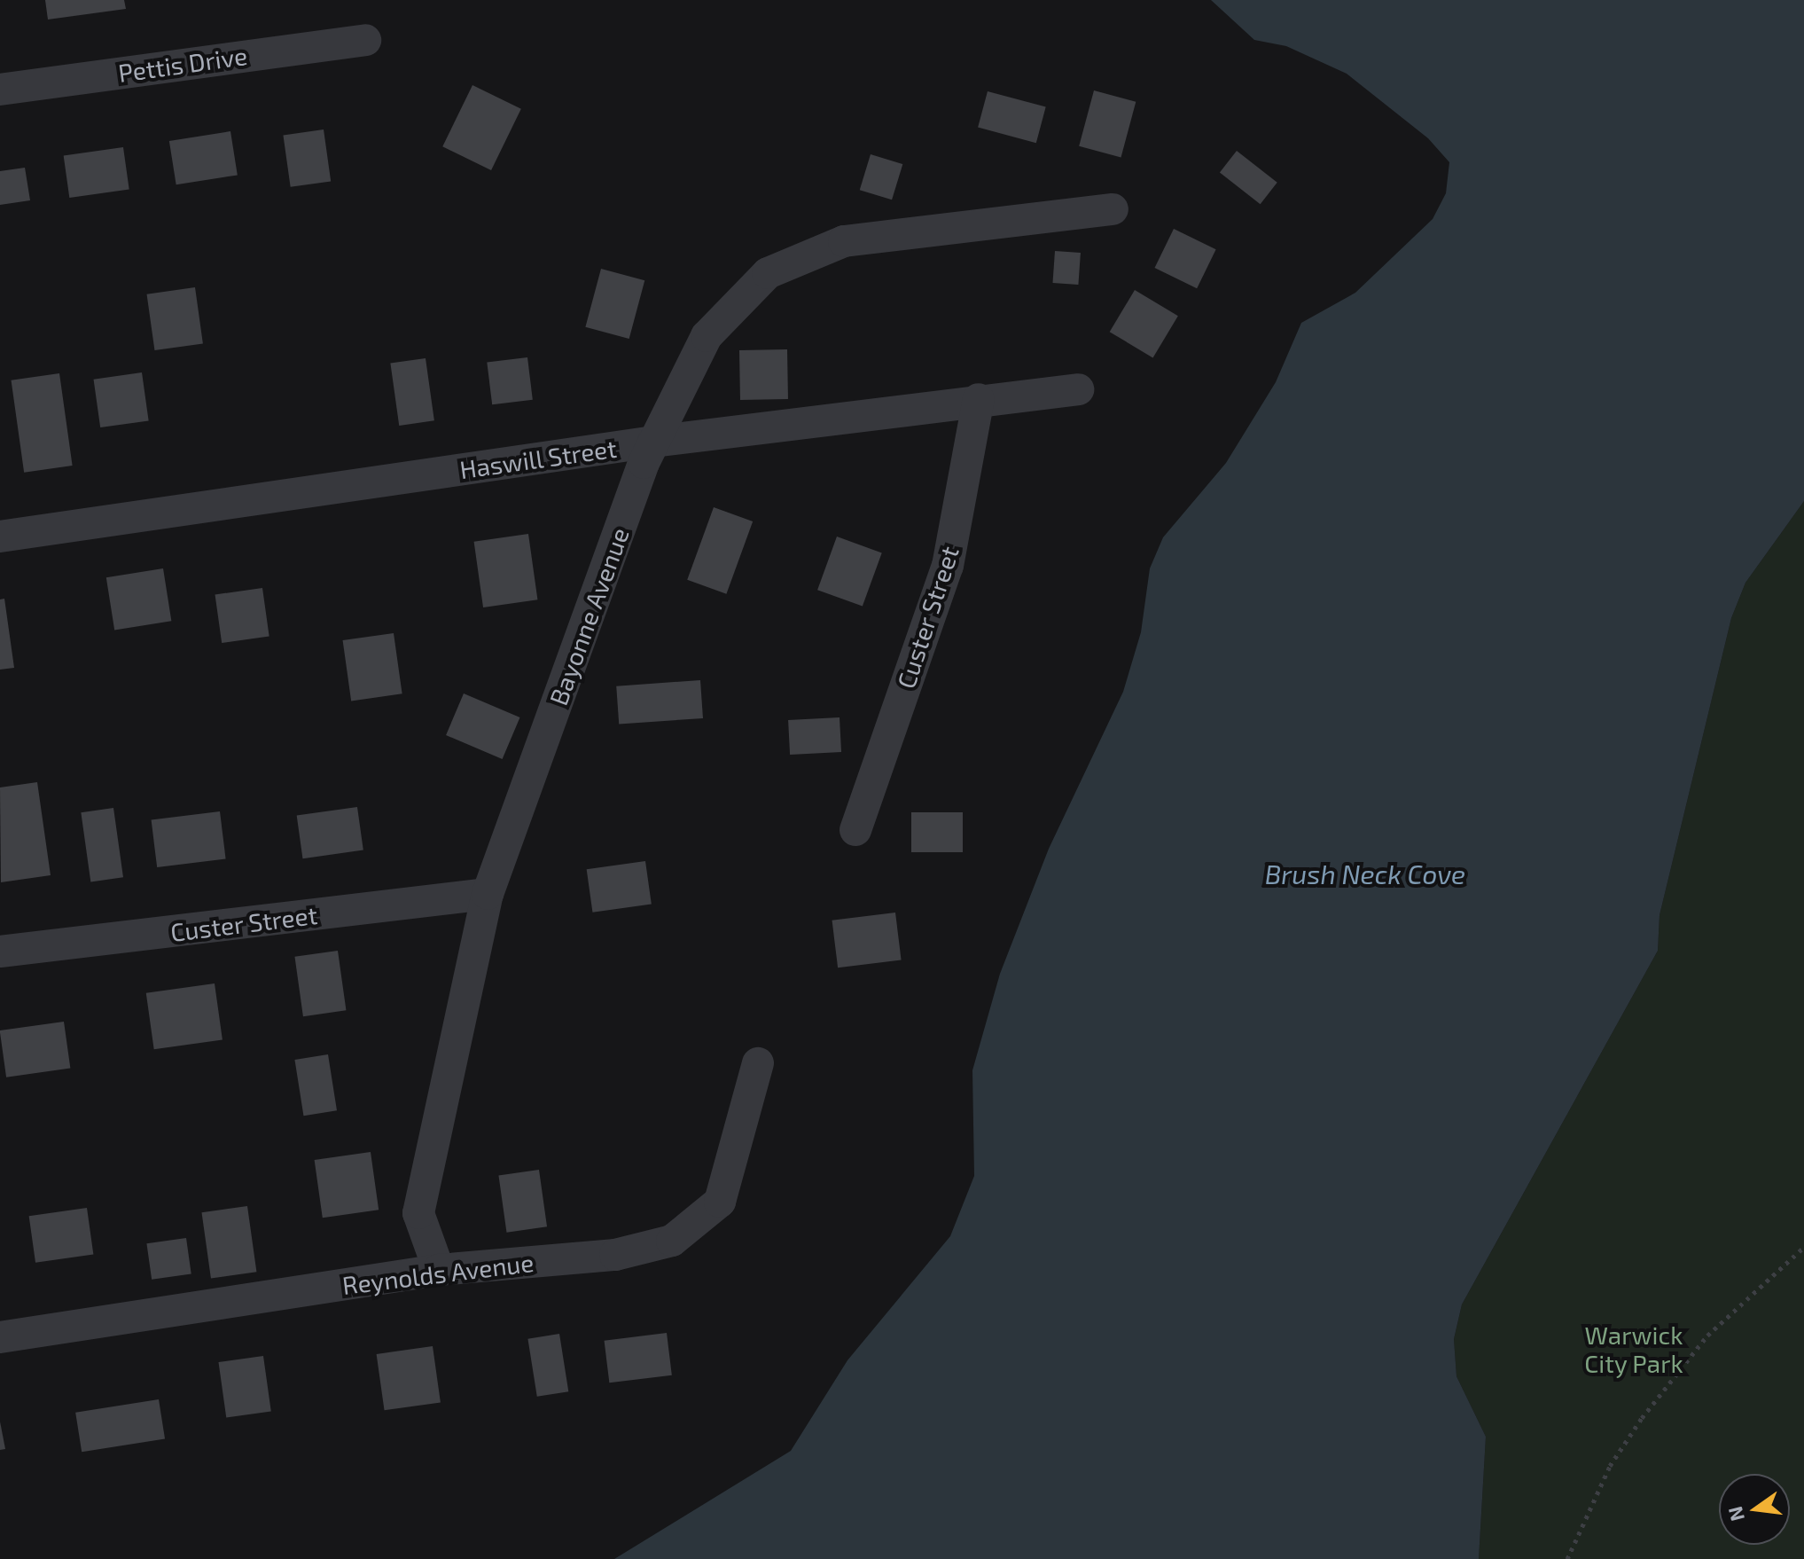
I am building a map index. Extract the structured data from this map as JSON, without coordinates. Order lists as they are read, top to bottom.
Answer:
{
  "streets": {
    "street": [
      "Pettis Drive",
      "Haswill Street",
      "Bayonne Avenue",
      "Custer Street",
      "Reynolds Avenue"
    ]
  },
  "crossings": [
    ["Haswill Street", "Bayonne Avenue"],
    ["Haswill Street", "Custer Street"],
    ["Bayonne Avenue", "Custer Street"],
    ["Bayonne Avenue", "Reynolds Avenue"]
  ],
  "water": ["Brush Neck Cove"],
  "parks": ["Warwick City Park"],
  "north": "left"
}
